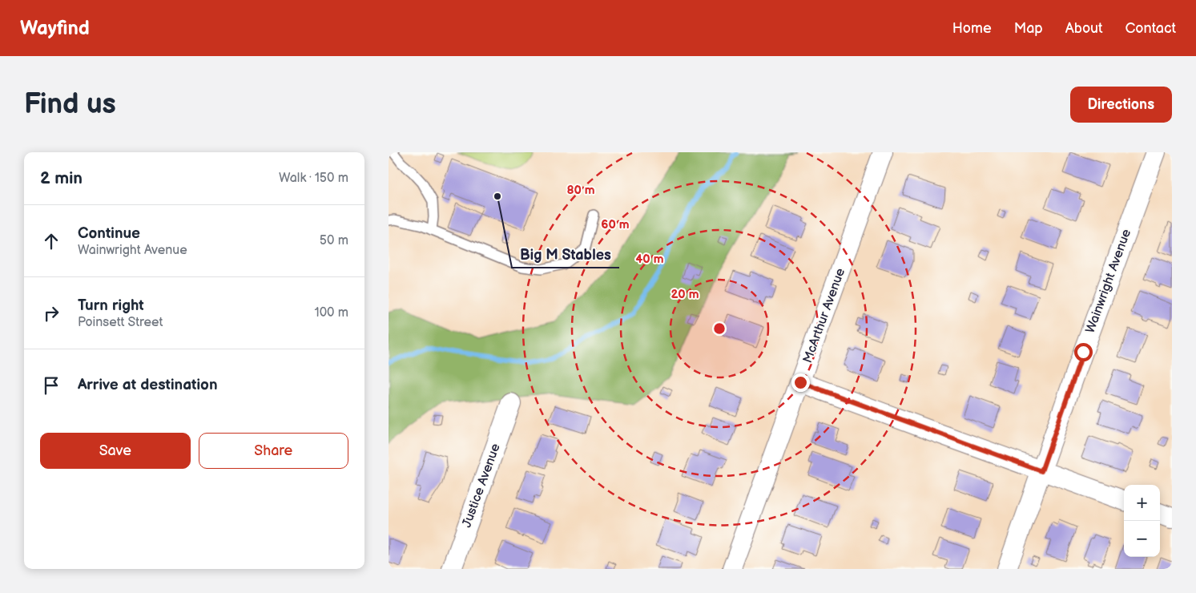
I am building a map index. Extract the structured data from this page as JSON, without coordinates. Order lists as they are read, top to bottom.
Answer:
{
  "streets": {
    "street": ["Wainwright Avenue", "McArthur Avenue", "Justice Avenue"]
  },
  "places": ["Big M Stables"],
  "page": {
    "header": "Wayfind",
    "nav": [
      "Home",
      "Map",
      "About",
      "Contact"
    ],
    "buttons": [
      "Directions",
      ["Save", "Share"]
    ],
    "title": "Find us",
    "heading": ["2 min", "Walk · 150 m"],
    "list": [
      ["Continue", "Wainwright Avenue", "50 m"],
      ["Turn right", "Poinsett Street", "100 m"],
      "Arrive at destination"
    ],
    "map_buttons": ["+", "−"]
  },
  "rings": [
    "80 m",
    "60 m",
    "40 m",
    "20 m"
  ]
}
